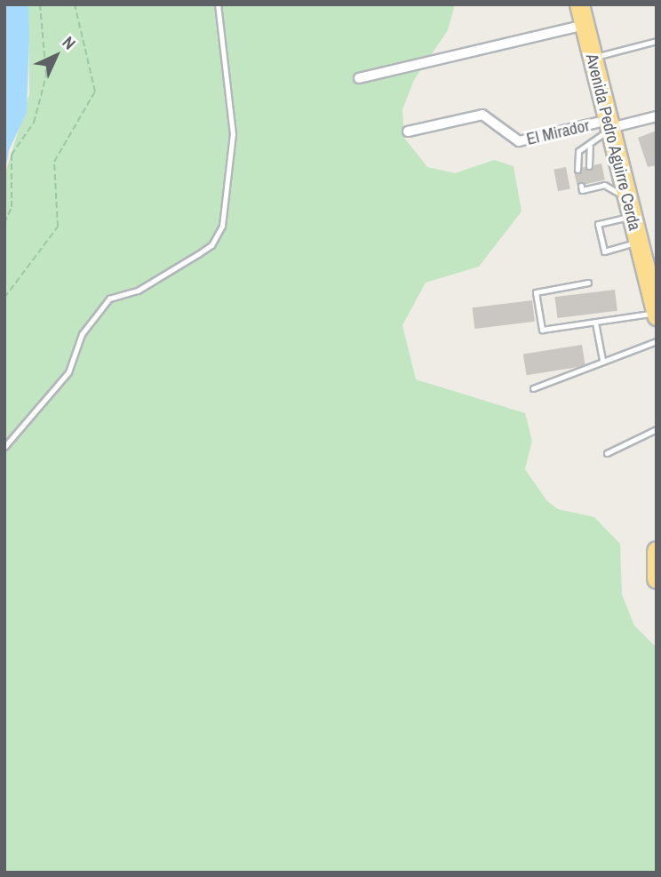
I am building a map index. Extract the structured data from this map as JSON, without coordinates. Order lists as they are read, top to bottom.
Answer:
{
  "streets": {
    "highway": ["Avenida Pedro Aguirre Cerda"],
    "street": ["El Mirador"]
  },
  "crossings": [
    ["El Mirador", "Avenida Pedro Aguirre Cerda"]
  ],
  "north": "top right"
}
